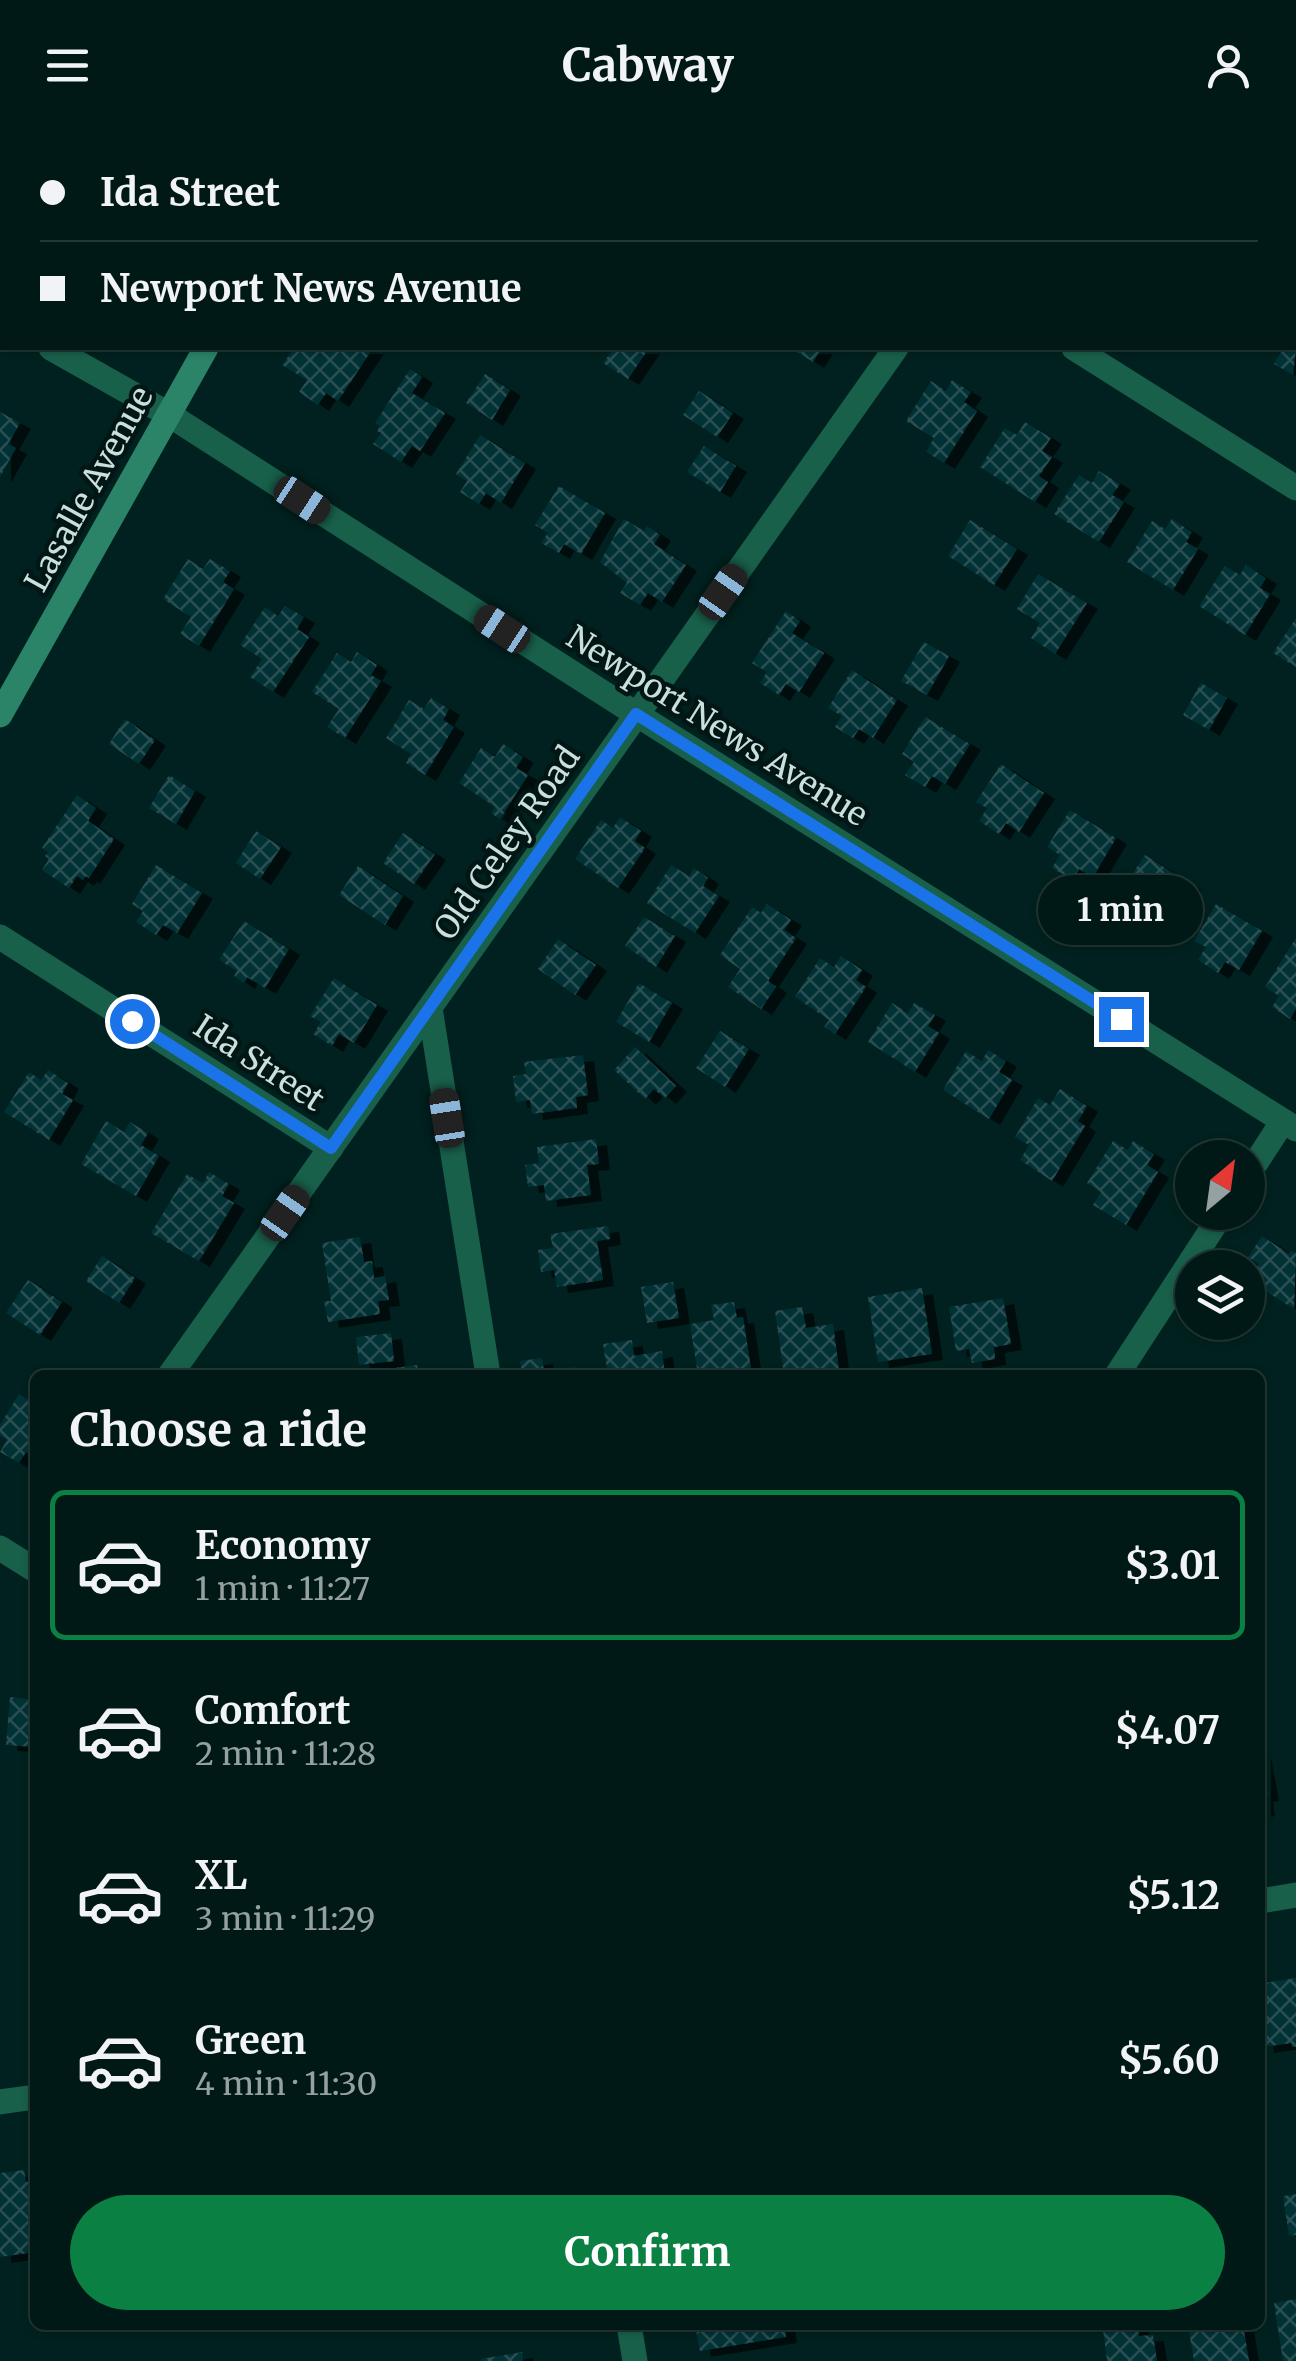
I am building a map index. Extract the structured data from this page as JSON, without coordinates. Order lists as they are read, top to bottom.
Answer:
{
  "streets": {
    "main road": ["Lasalle Avenue"],
    "street": ["Newport News Avenue", "Old Celey Road", "Ida Street"]
  },
  "crossings": [
    ["Lasalle Avenue", "Newport News Avenue"],
    ["Newport News Avenue", "Old Celey Road"],
    ["Old Celey Road", "Ida Street"]
  ],
  "north": "top right",
  "page": {
    "header": "Cabway",
    "banner": ["Ida Street", "Newport News Avenue"],
    "bubble": "1 min",
    "heading": "Choose a ride",
    "list": [
      {
        "name": "Economy",
        "note": "1 min · 11:27",
        "value": "$3.01"
      },
      {
        "name": "Comfort",
        "note": "2 min · 11:28",
        "value": "$4.07"
      },
      {
        "name": "XL",
        "note": "3 min · 11:29",
        "value": "$5.12"
      },
      {
        "name": "Green",
        "note": "4 min · 11:30",
        "value": "$5.60"
      }
    ],
    "buttons": "Confirm"
  }
}
